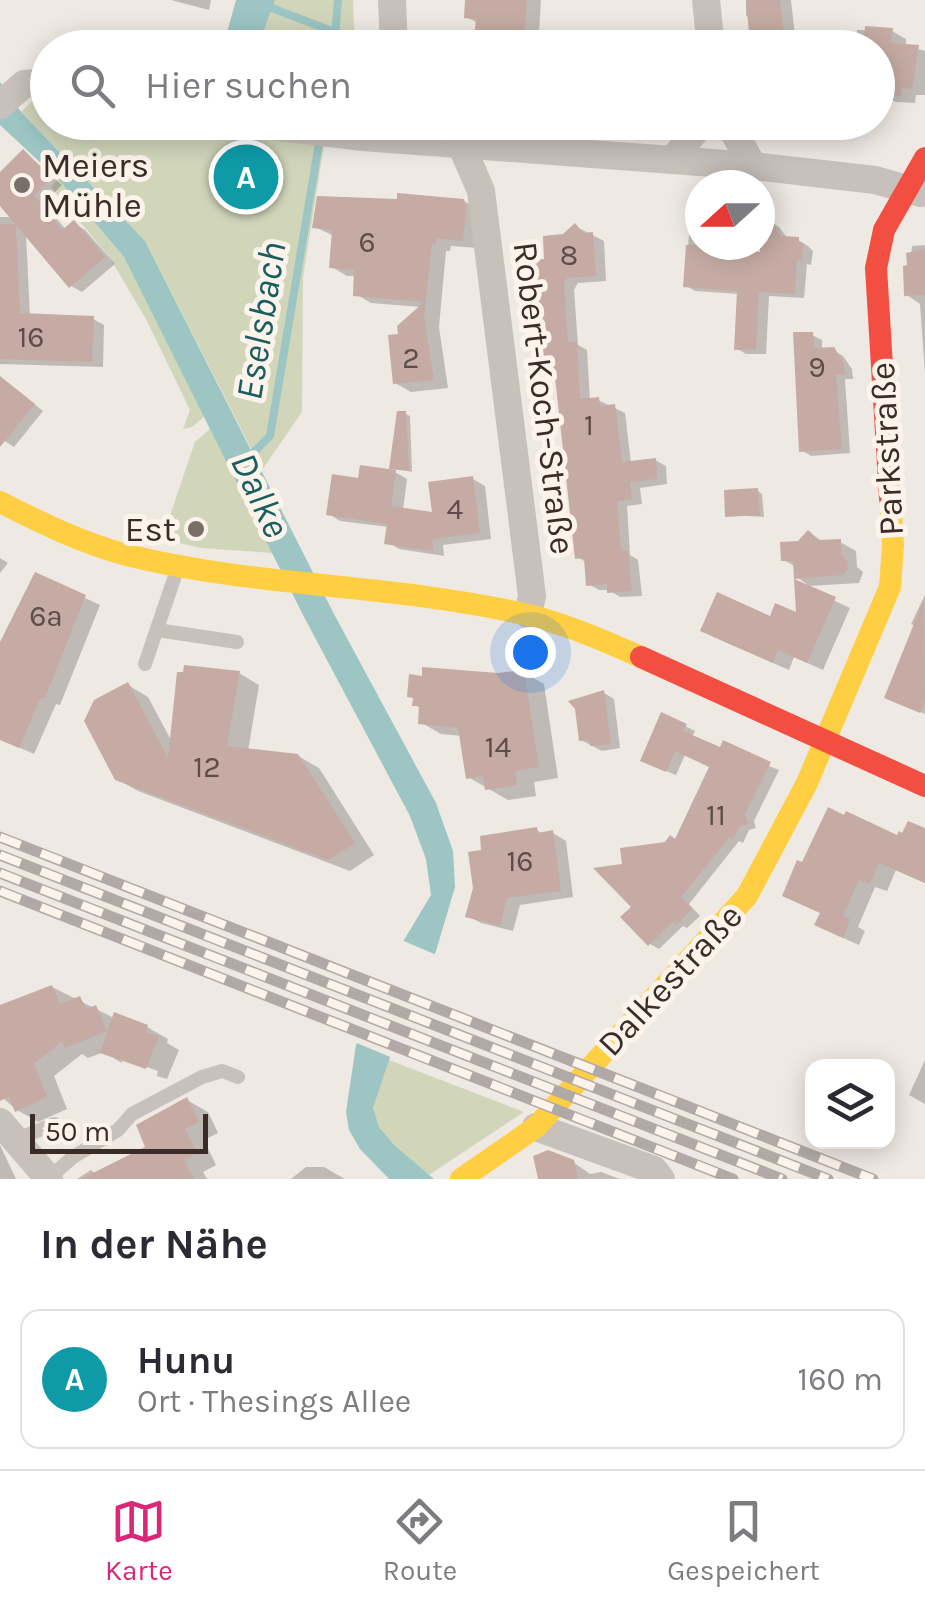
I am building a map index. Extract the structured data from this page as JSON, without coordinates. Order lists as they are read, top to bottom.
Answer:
{
  "streets": {
    "street": ["Robert-Koch-Straße", "Parkstraße", "Dalkestraße"]
  },
  "crossings": [
    ["Parkstraße", "Dalkestraße"]
  ],
  "water": ["Eselsbach", "Dalke"],
  "places": ["Meiers Mühle", "Est"],
  "house_numbers": [
    "6",
    "8",
    "16",
    "2",
    "9",
    "1",
    "4",
    "6a",
    "14",
    "12",
    "11",
    "16"
  ],
  "scale_bar": "50 m",
  "north": "left",
  "page": {
    "search": "Hier suchen",
    "pins": "A",
    "scale": "50 m",
    "heading": "In der Nähe",
    "list": [
      {
        "mark": "A",
        "name": "Hunu",
        "note": "Ort · Thesings Allee",
        "value": "160 m"
      }
    ],
    "nav": ["Karte", "Route", "Gespeichert"]
  }
}
